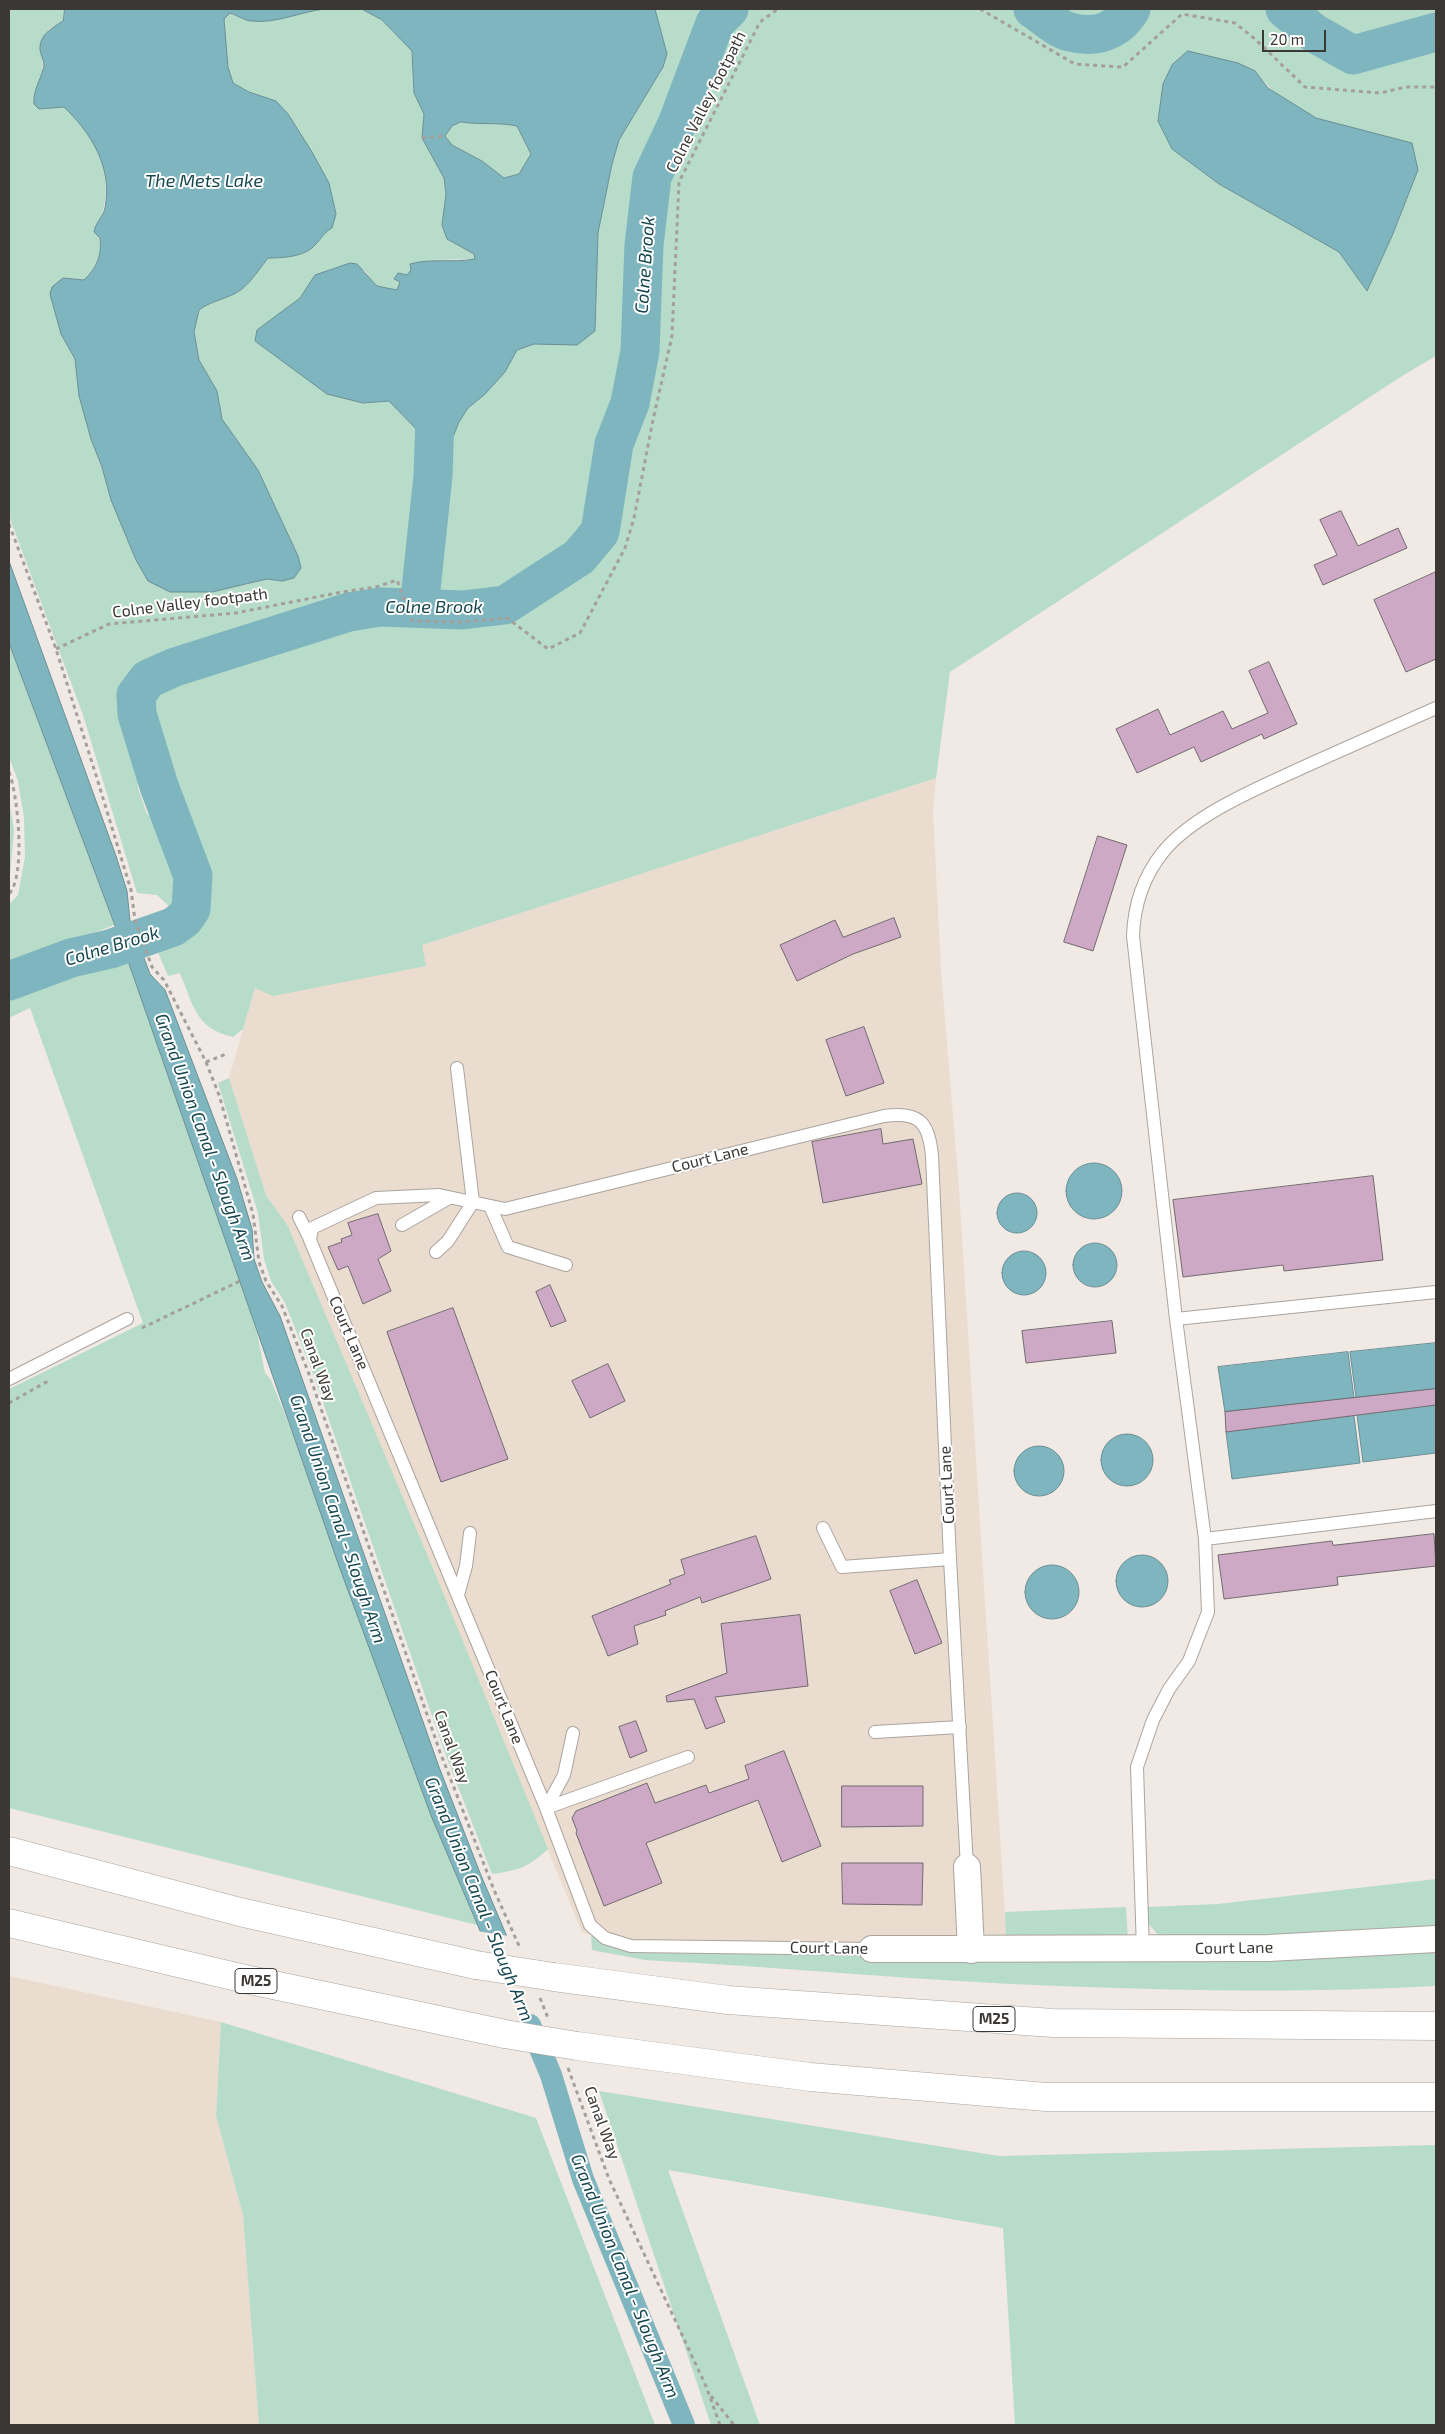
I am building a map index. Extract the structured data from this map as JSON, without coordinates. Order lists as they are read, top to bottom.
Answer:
{
  "streets": {
    "highway": ["M25"],
    "street": ["Court Lane"],
    "path": ["Colne Valley footpath", "Canal Way"]
  },
  "crossings": [
    ["Colne Valley footpath", "Canal Way"],
    ["Canal Way", "M25"]
  ],
  "water": ["The Mets Lake", "Colne Brook", "Grand Union Canal - Slough Arm"],
  "scale_bar": "20 m"
}
